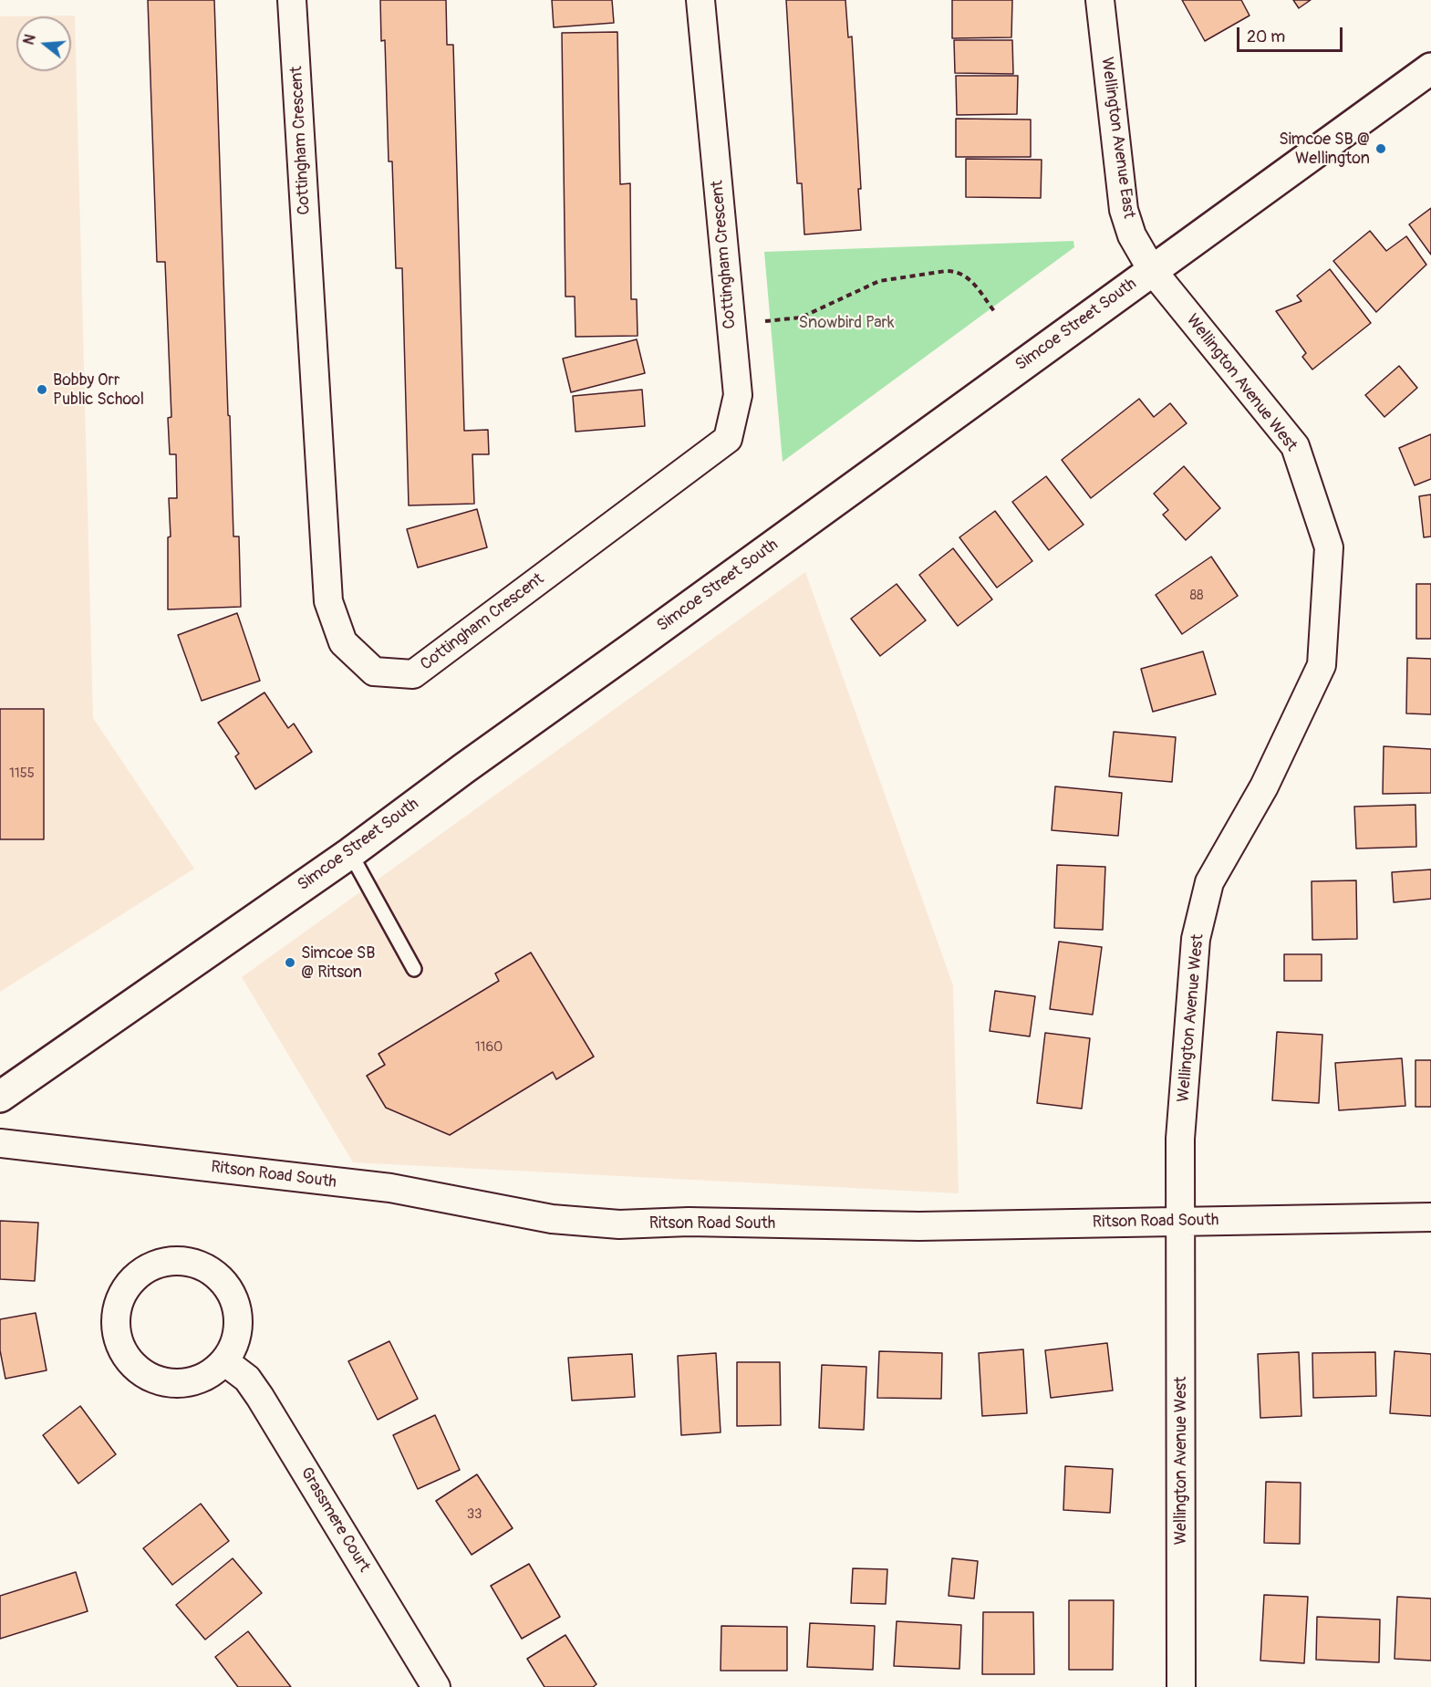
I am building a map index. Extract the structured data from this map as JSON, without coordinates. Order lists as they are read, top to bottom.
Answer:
{
  "streets": {
    "street": [
      "Wellington Avenue East",
      "Cottingham Crescent",
      "Simcoe Street South",
      "Wellington Avenue West",
      "Ritson Road South",
      "Grassmere Court"
    ]
  },
  "crossings": [
    ["Wellington Avenue East", "Simcoe Street South"],
    ["Wellington Avenue East", "Wellington Avenue West"],
    ["Simcoe Street South", "Wellington Avenue West"],
    ["Wellington Avenue West", "Ritson Road South"]
  ],
  "parks": ["Snowbird Park"],
  "places": ["Simcoe SB @ Wellington", "Bobby Orr Public School", "Simcoe SB @ Ritson"],
  "house_numbers": [
    "88",
    "1155",
    "1160",
    "33"
  ],
  "scale_bar": "20 m",
  "north": "left"
}
